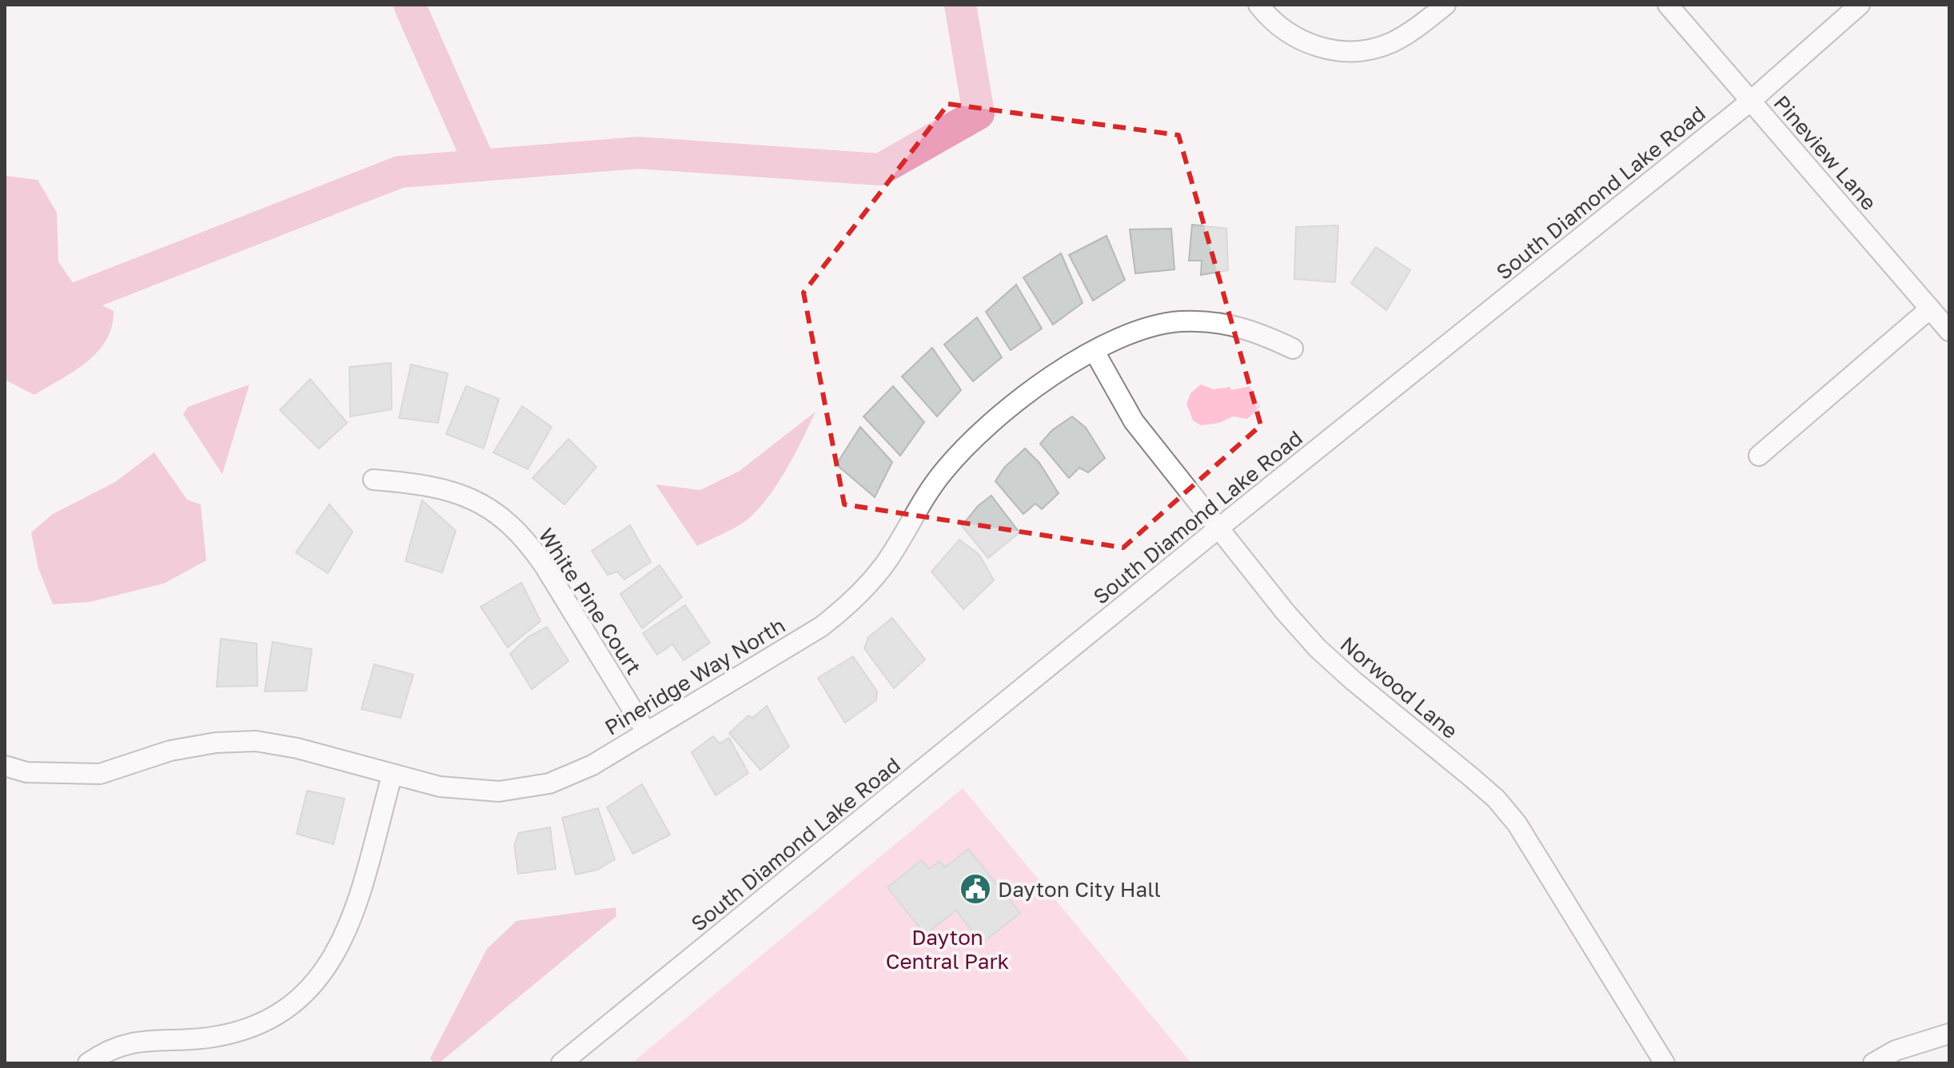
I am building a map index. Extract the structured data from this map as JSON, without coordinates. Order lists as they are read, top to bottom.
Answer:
{
  "streets": {
    "street": [
      "Pineview Lane",
      "South Diamond Lake Road",
      "White Pine Court",
      "Pineridge Way North",
      "Norwood Lane"
    ]
  },
  "crossings": [
    ["Pineview Lane", "South Diamond Lake Road"],
    ["South Diamond Lake Road", "Norwood Lane"],
    ["White Pine Court", "Pineridge Way North"],
    ["Pineridge Way North", "Norwood Lane"]
  ],
  "parks": ["Dayton Central Park"],
  "places": {
    "public building": ["Dayton City Hall"]
  }
}
